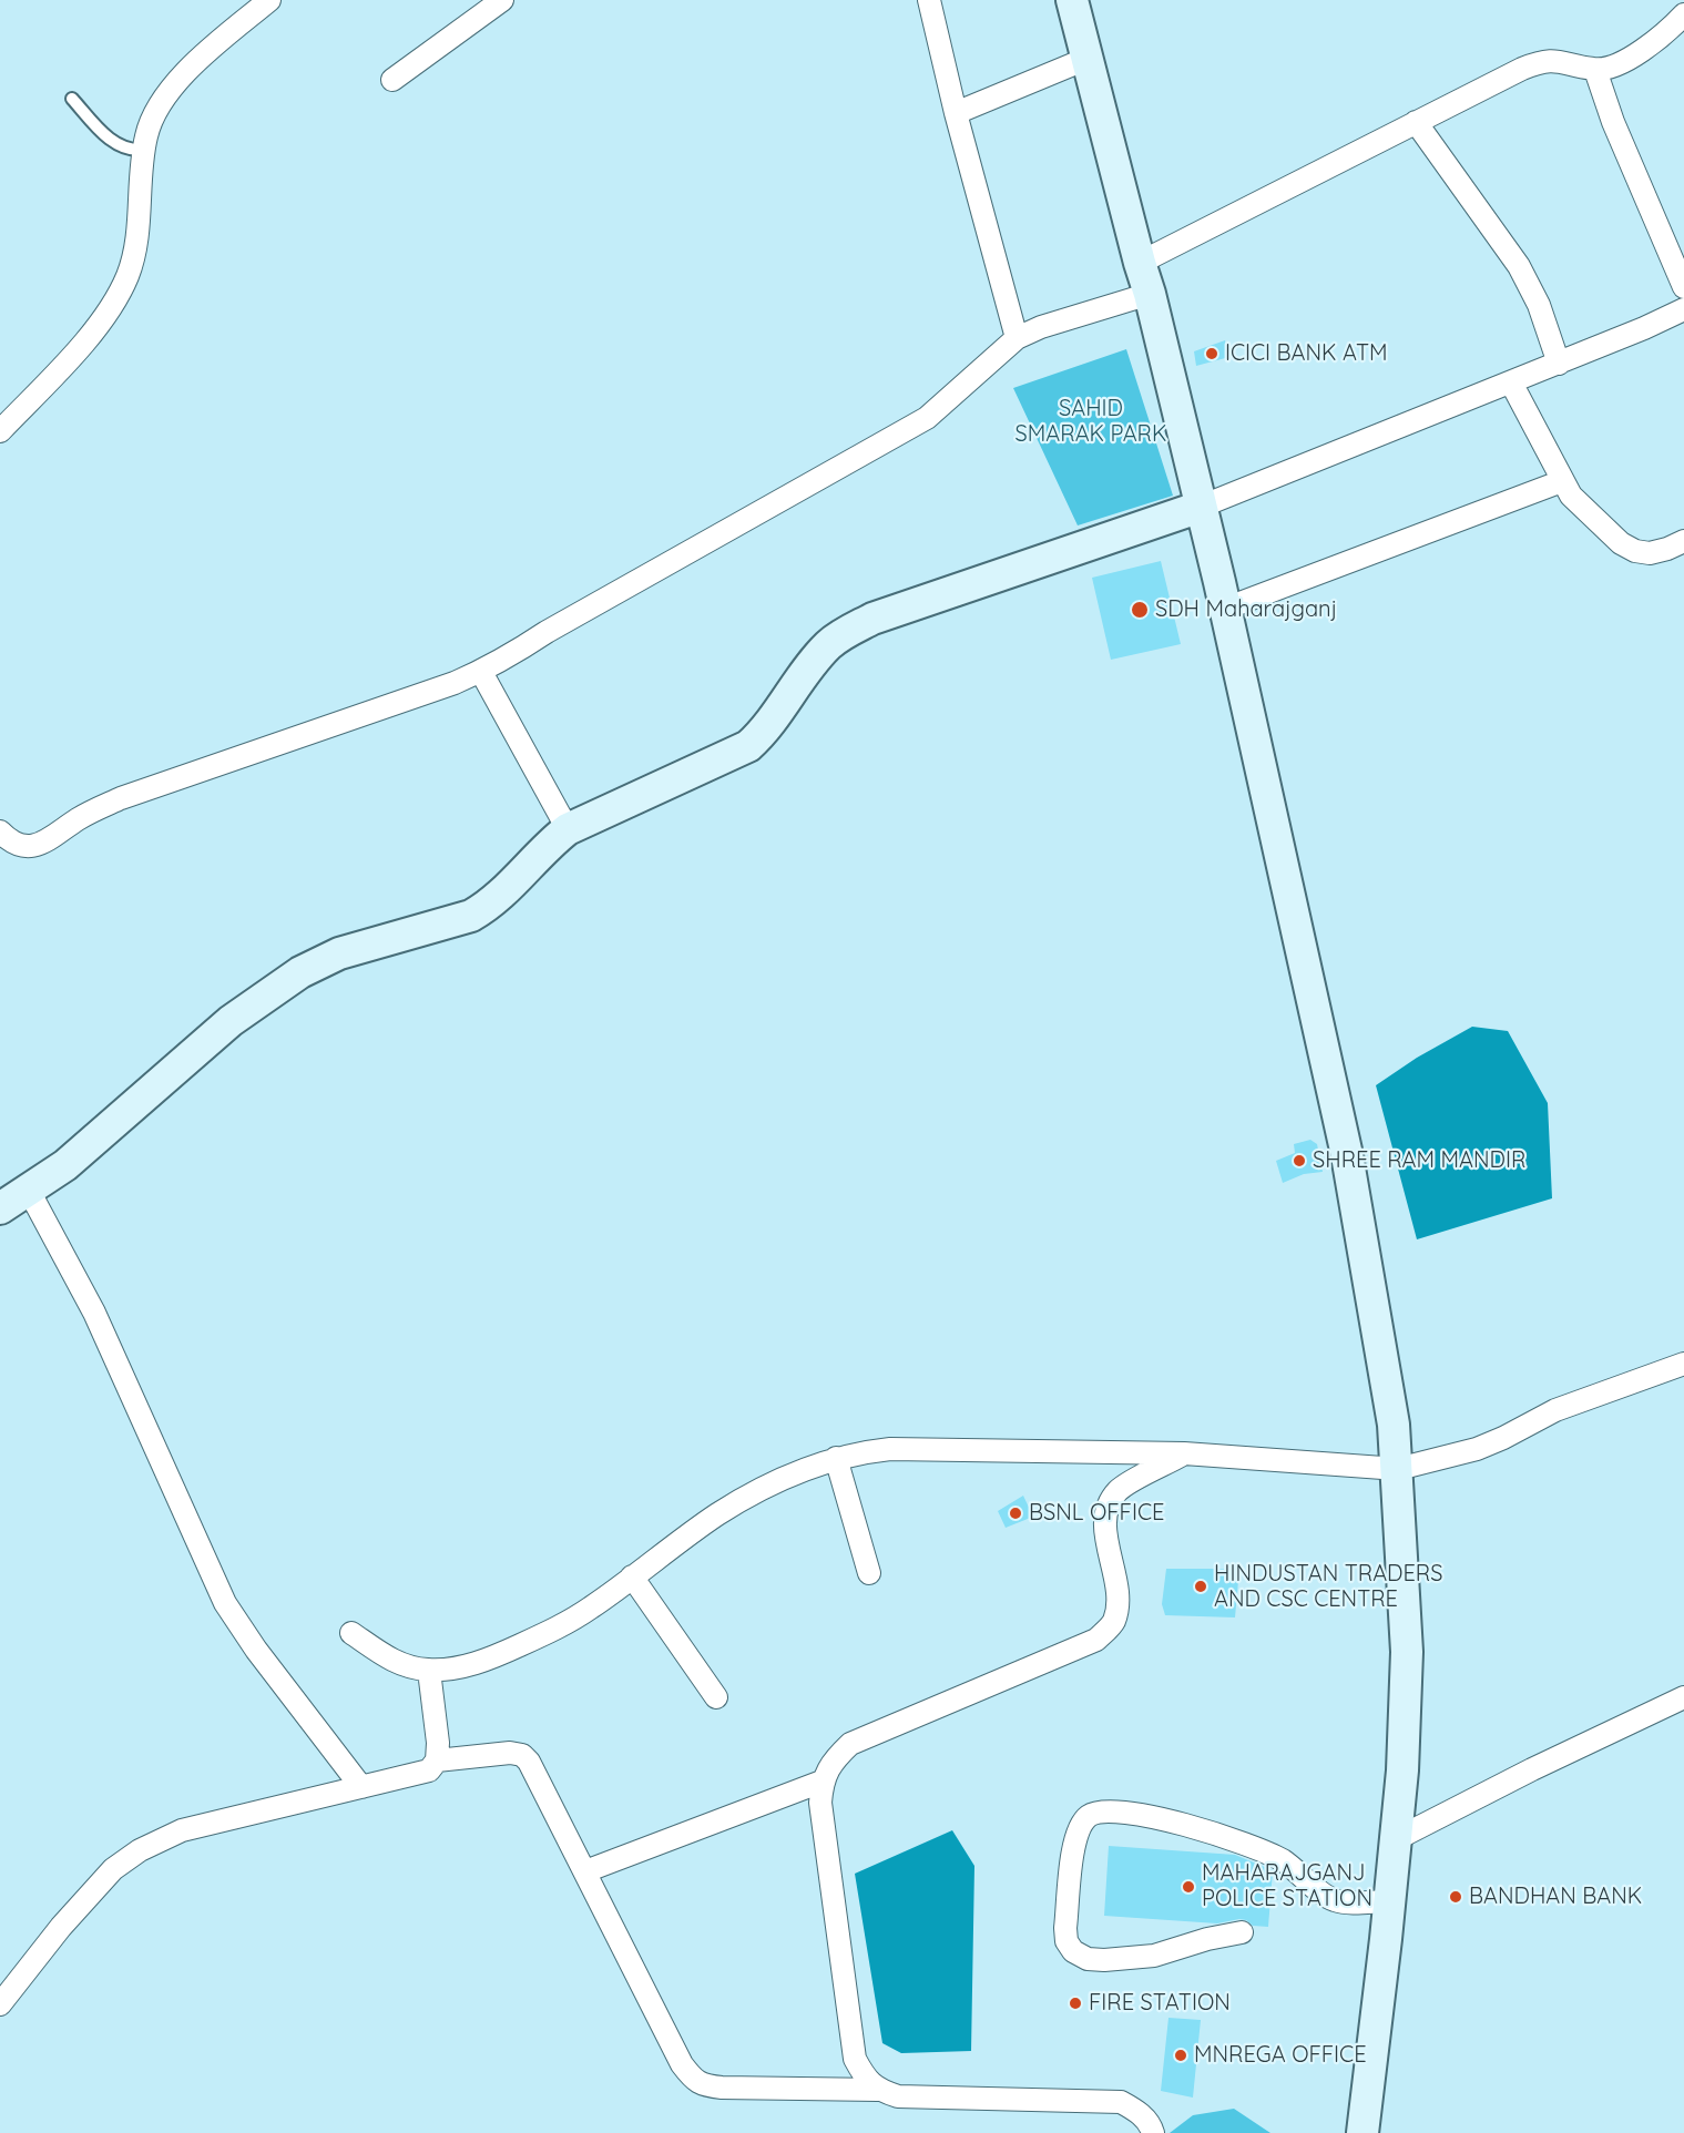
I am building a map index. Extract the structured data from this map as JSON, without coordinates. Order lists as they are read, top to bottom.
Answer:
{
  "parks": ["SAHID SMARAK PARK"],
  "places": [
    "ICICI BANK ATM",
    "SDH Maharajganj",
    "SHREE RAM MANDIR",
    "BSNL OFFICE",
    "HINDUSTAN TRADERS AND CSC CENTRE",
    "MAHARAJGANJ POLICE STATION",
    "BANDHAN BANK",
    "FIRE STATION",
    "MNREGA OFFICE"
  ]
}
